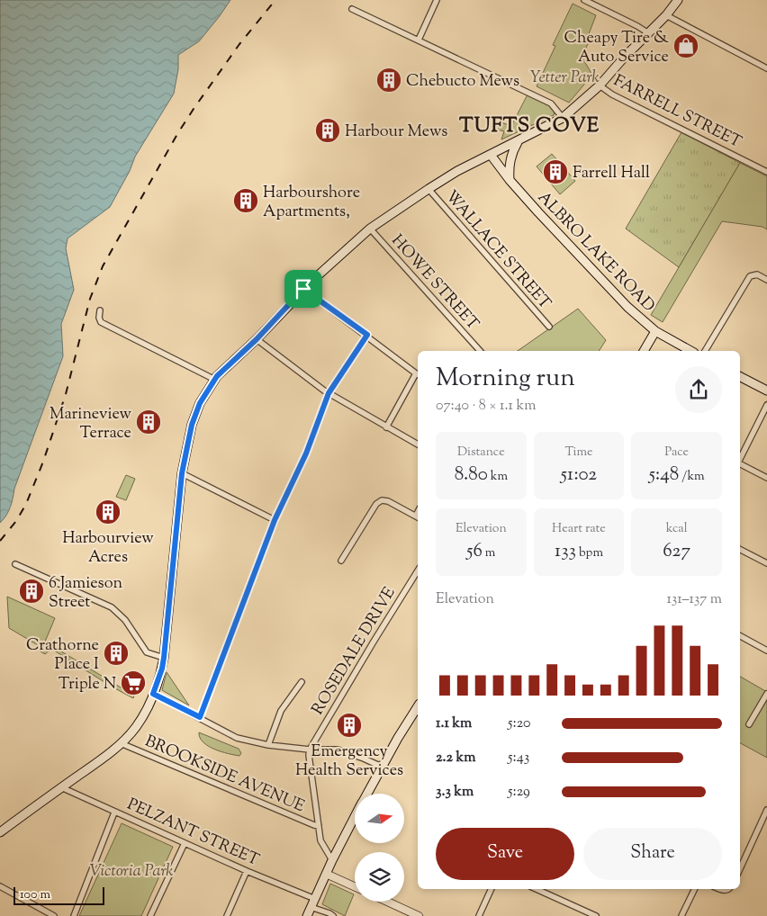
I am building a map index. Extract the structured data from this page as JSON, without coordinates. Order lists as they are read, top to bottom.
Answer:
{
  "streets": {
    "main road": ["ALBRO LAKE ROAD"],
    "street": [
      "FARRELL STREET",
      "WALLACE STREET",
      "HOWE STREET",
      "ROSEDALE DRIVE",
      "BROOKSIDE AVENUE",
      "PELZANT STREET"
    ]
  },
  "districts": ["TUFTS COVE"],
  "parks": ["Yetter Park", "Victoria Park"],
  "places": {
    "shop": ["Cheapy Tire & Auto Service"],
    "building": [
      "Chebucto Mews",
      "Harbour Mews",
      "Farrell Hall",
      "Harbourshore Apartments,",
      "Marineview Terrace",
      "Harbourview Acres",
      "6 Jamieson Street",
      "Crathorne Place I",
      "Emergency Health Services"
    ],
    "supermarket": ["Triple N"]
  },
  "scale_bar": "100 m",
  "north": "right",
  "page": {
    "heading": ["Morning run", "07:40 · 8 × 1.1 km"],
    "stats": [
      ["Distance", "8.80 km"],
      ["Time", "51:02"],
      ["Pace", "5:48 /km"],
      ["Elevation", "56 m"],
      ["Heart rate", "133 bpm"],
      ["kcal", "627"]
    ],
    "chart": ["Elevation", "131–137 m"],
    "list": [
      {
        "name": "1.1 km",
        "note": "5:20"
      },
      {
        "name": "2.2 km",
        "note": "5:43"
      },
      {
        "name": "3.3 km",
        "note": "5:29"
      }
    ],
    "buttons": ["Save", "Share"],
    "scale": "100 m"
  }
}
